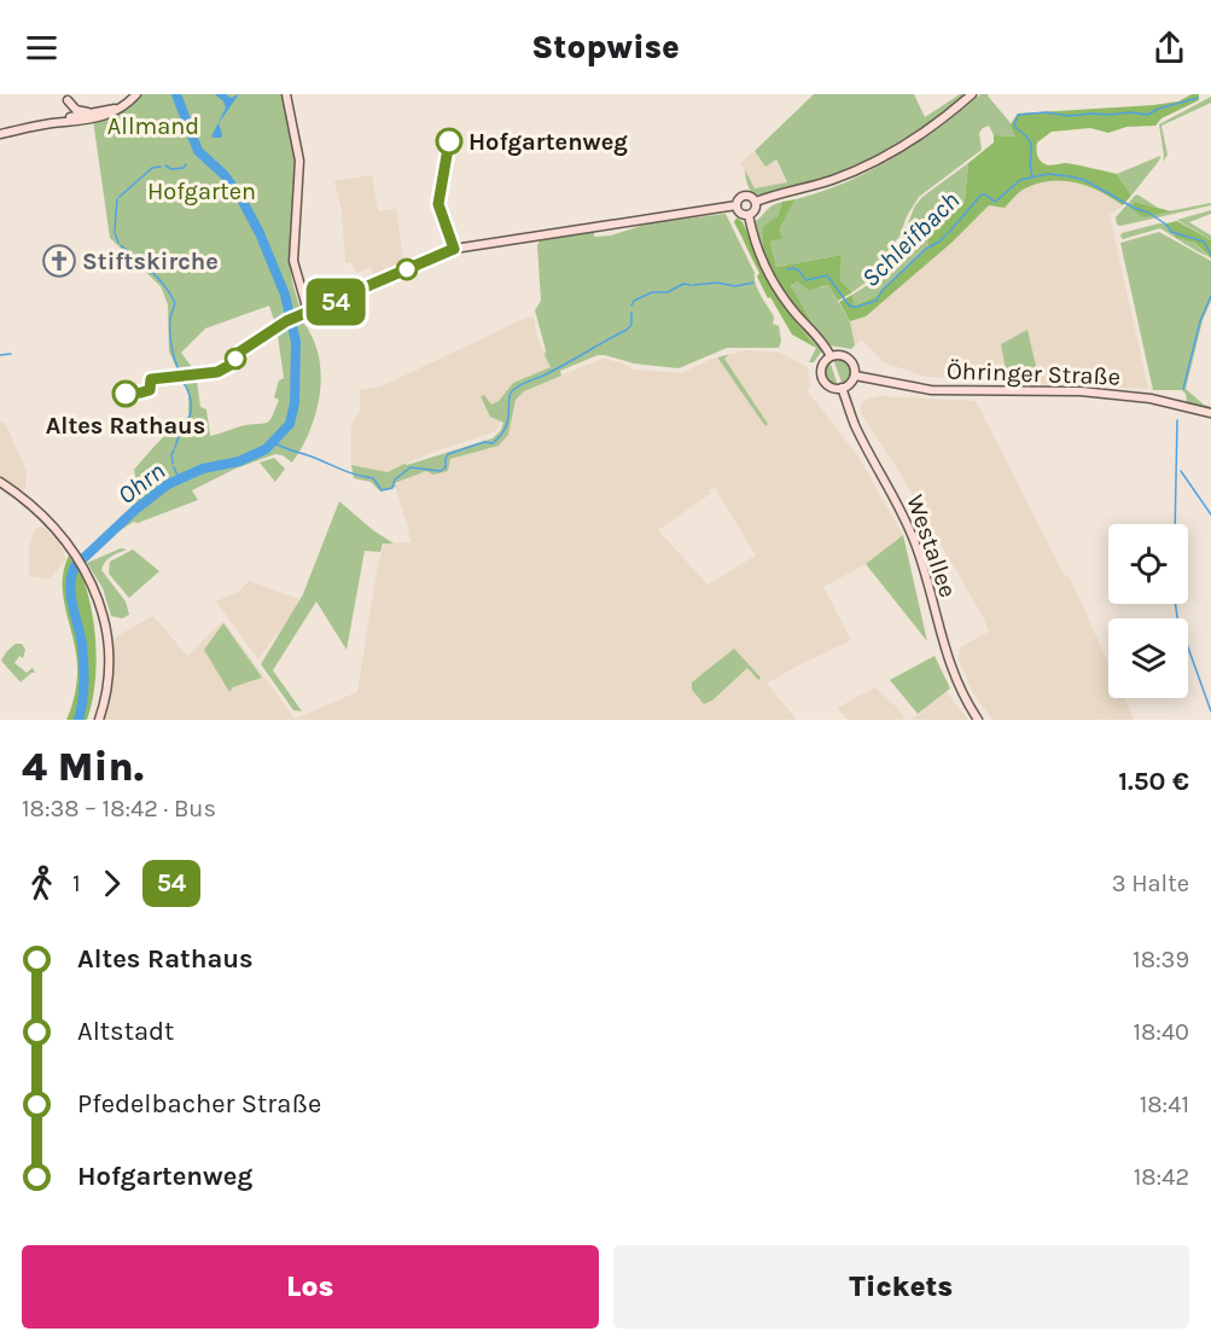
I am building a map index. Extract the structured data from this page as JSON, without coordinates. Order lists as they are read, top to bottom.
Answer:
{
  "streets": {
    "main road": ["Öhringer Straße", "Westallee"]
  },
  "crossings": [
    ["Öhringer Straße", "Westallee"]
  ],
  "water": ["Schleifbach", "Ohrn"],
  "parks": ["Allmand", "Hofgarten"],
  "places": {
    "other": ["Hofgartenweg", "Altes Rathaus"],
    "church": ["Stiftskirche"]
  },
  "lines": ["bus line 54"],
  "page": {
    "header": "Stopwise",
    "on_map": "54",
    "heading": ["4 Min.", "18:38 – 18:42 · Bus", "1.50 €"],
    "legs": ["1", "54", "3 Halte"],
    "list": [
      {
        "name": "Altes Rathaus",
        "value": "18:39"
      },
      {
        "name": "Altstadt",
        "value": "18:40"
      },
      {
        "name": "Pfedelbacher Straße",
        "value": "18:41"
      },
      {
        "name": "Hofgartenweg",
        "value": "18:42"
      }
    ],
    "buttons": ["Los", "Tickets"]
  }
}
